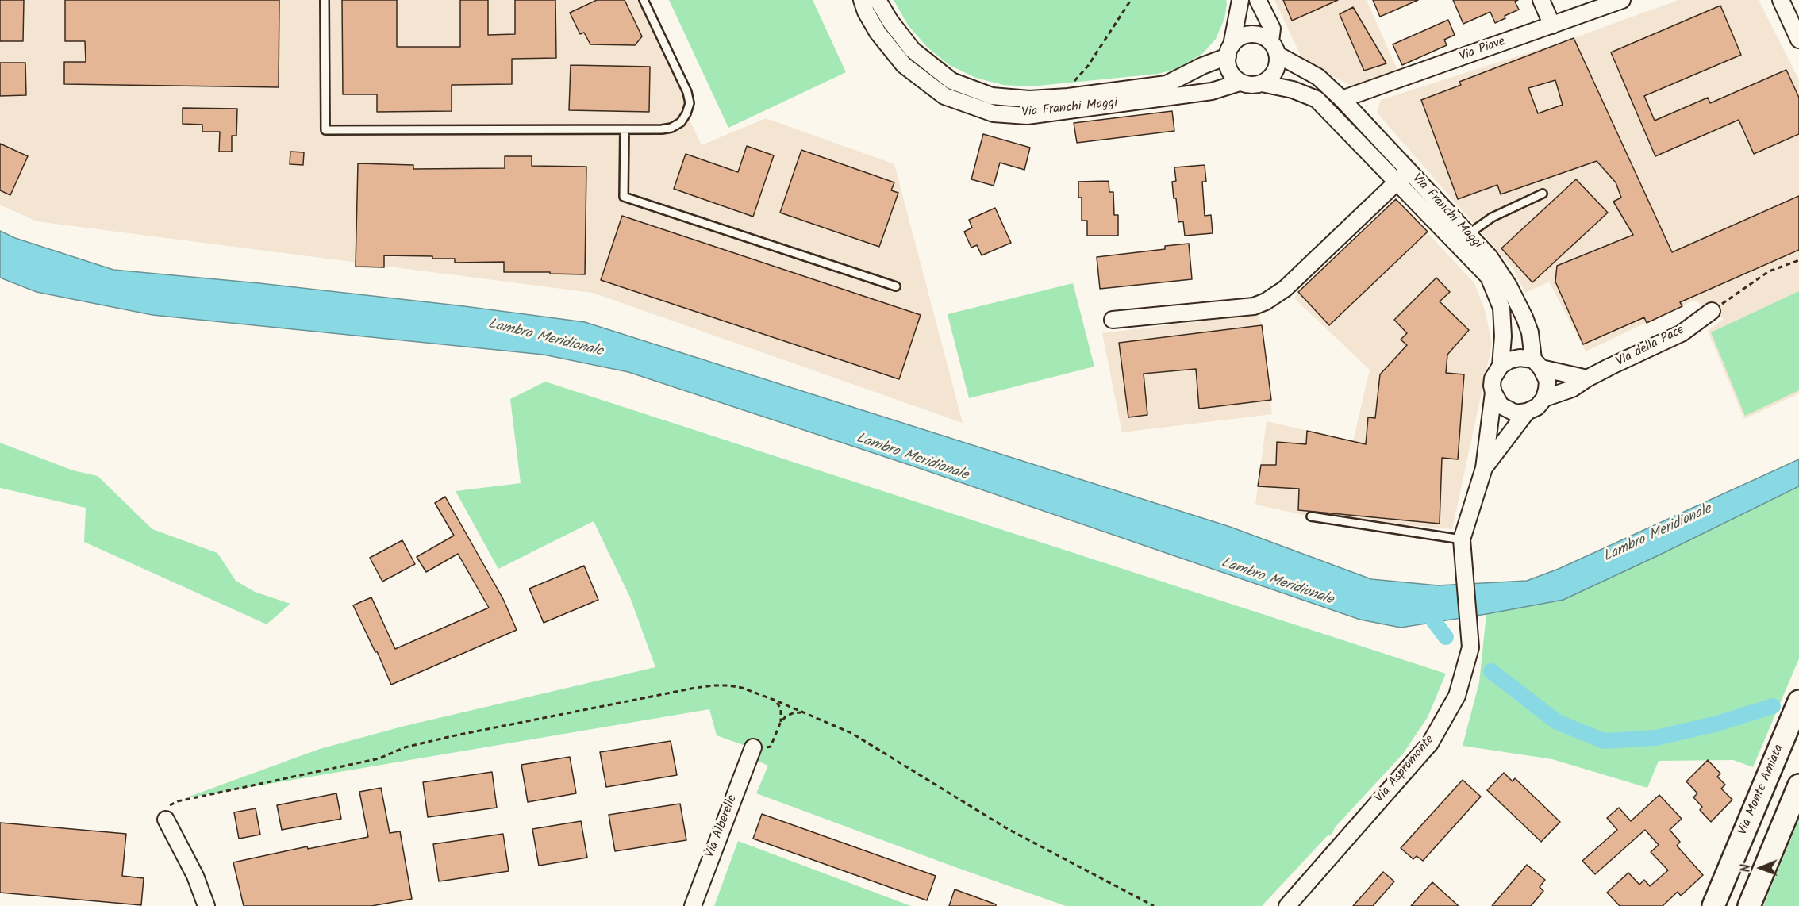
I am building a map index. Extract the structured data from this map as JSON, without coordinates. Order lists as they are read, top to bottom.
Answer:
{
  "streets": {
    "main road": ["Via Monte Amiata"],
    "street": [
      "Via Piave",
      "Via Franchi Maggi",
      "Via della Pace",
      "Via Aspromonte",
      "Via Alberelle"
    ]
  },
  "crossings": [
    ["Via Piave", "Via Franchi Maggi"],
    ["Via Franchi Maggi", "Via della Pace"],
    ["Via Franchi Maggi", "Via Aspromonte"],
    ["Via della Pace", "Via Aspromonte"]
  ],
  "water": ["Lambro Meridionale"],
  "north": "left"
}
